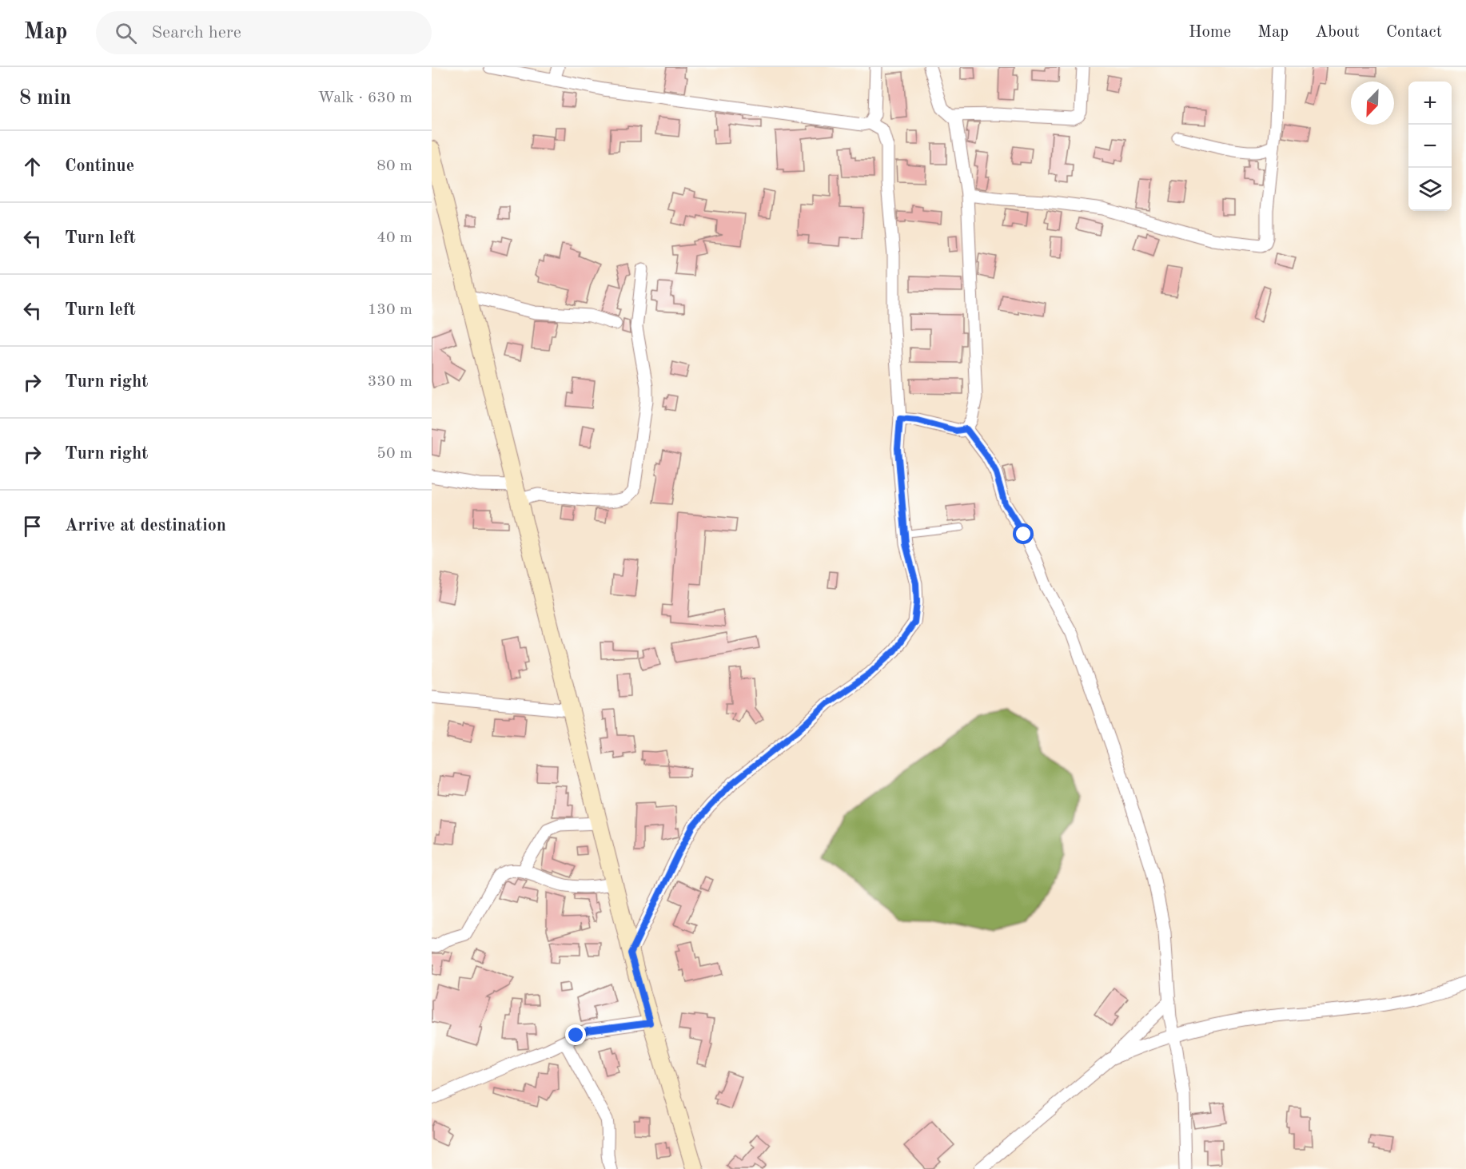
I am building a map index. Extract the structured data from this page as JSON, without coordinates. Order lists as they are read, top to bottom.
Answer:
{
  "north": "bottom left",
  "page": {
    "header": "Map",
    "search": "Search here",
    "nav": [
      "Home",
      "Map",
      "About",
      "Contact"
    ],
    "heading": ["8 min", "Walk · 630 m"],
    "map_buttons": ["+", "−"],
    "list": [
      ["Continue", "80 m"],
      ["Turn left", "40 m"],
      ["Turn left", "130 m"],
      ["Turn right", "330 m"],
      ["Turn right", "50 m"],
      "Arrive at destination"
    ]
  }
}
